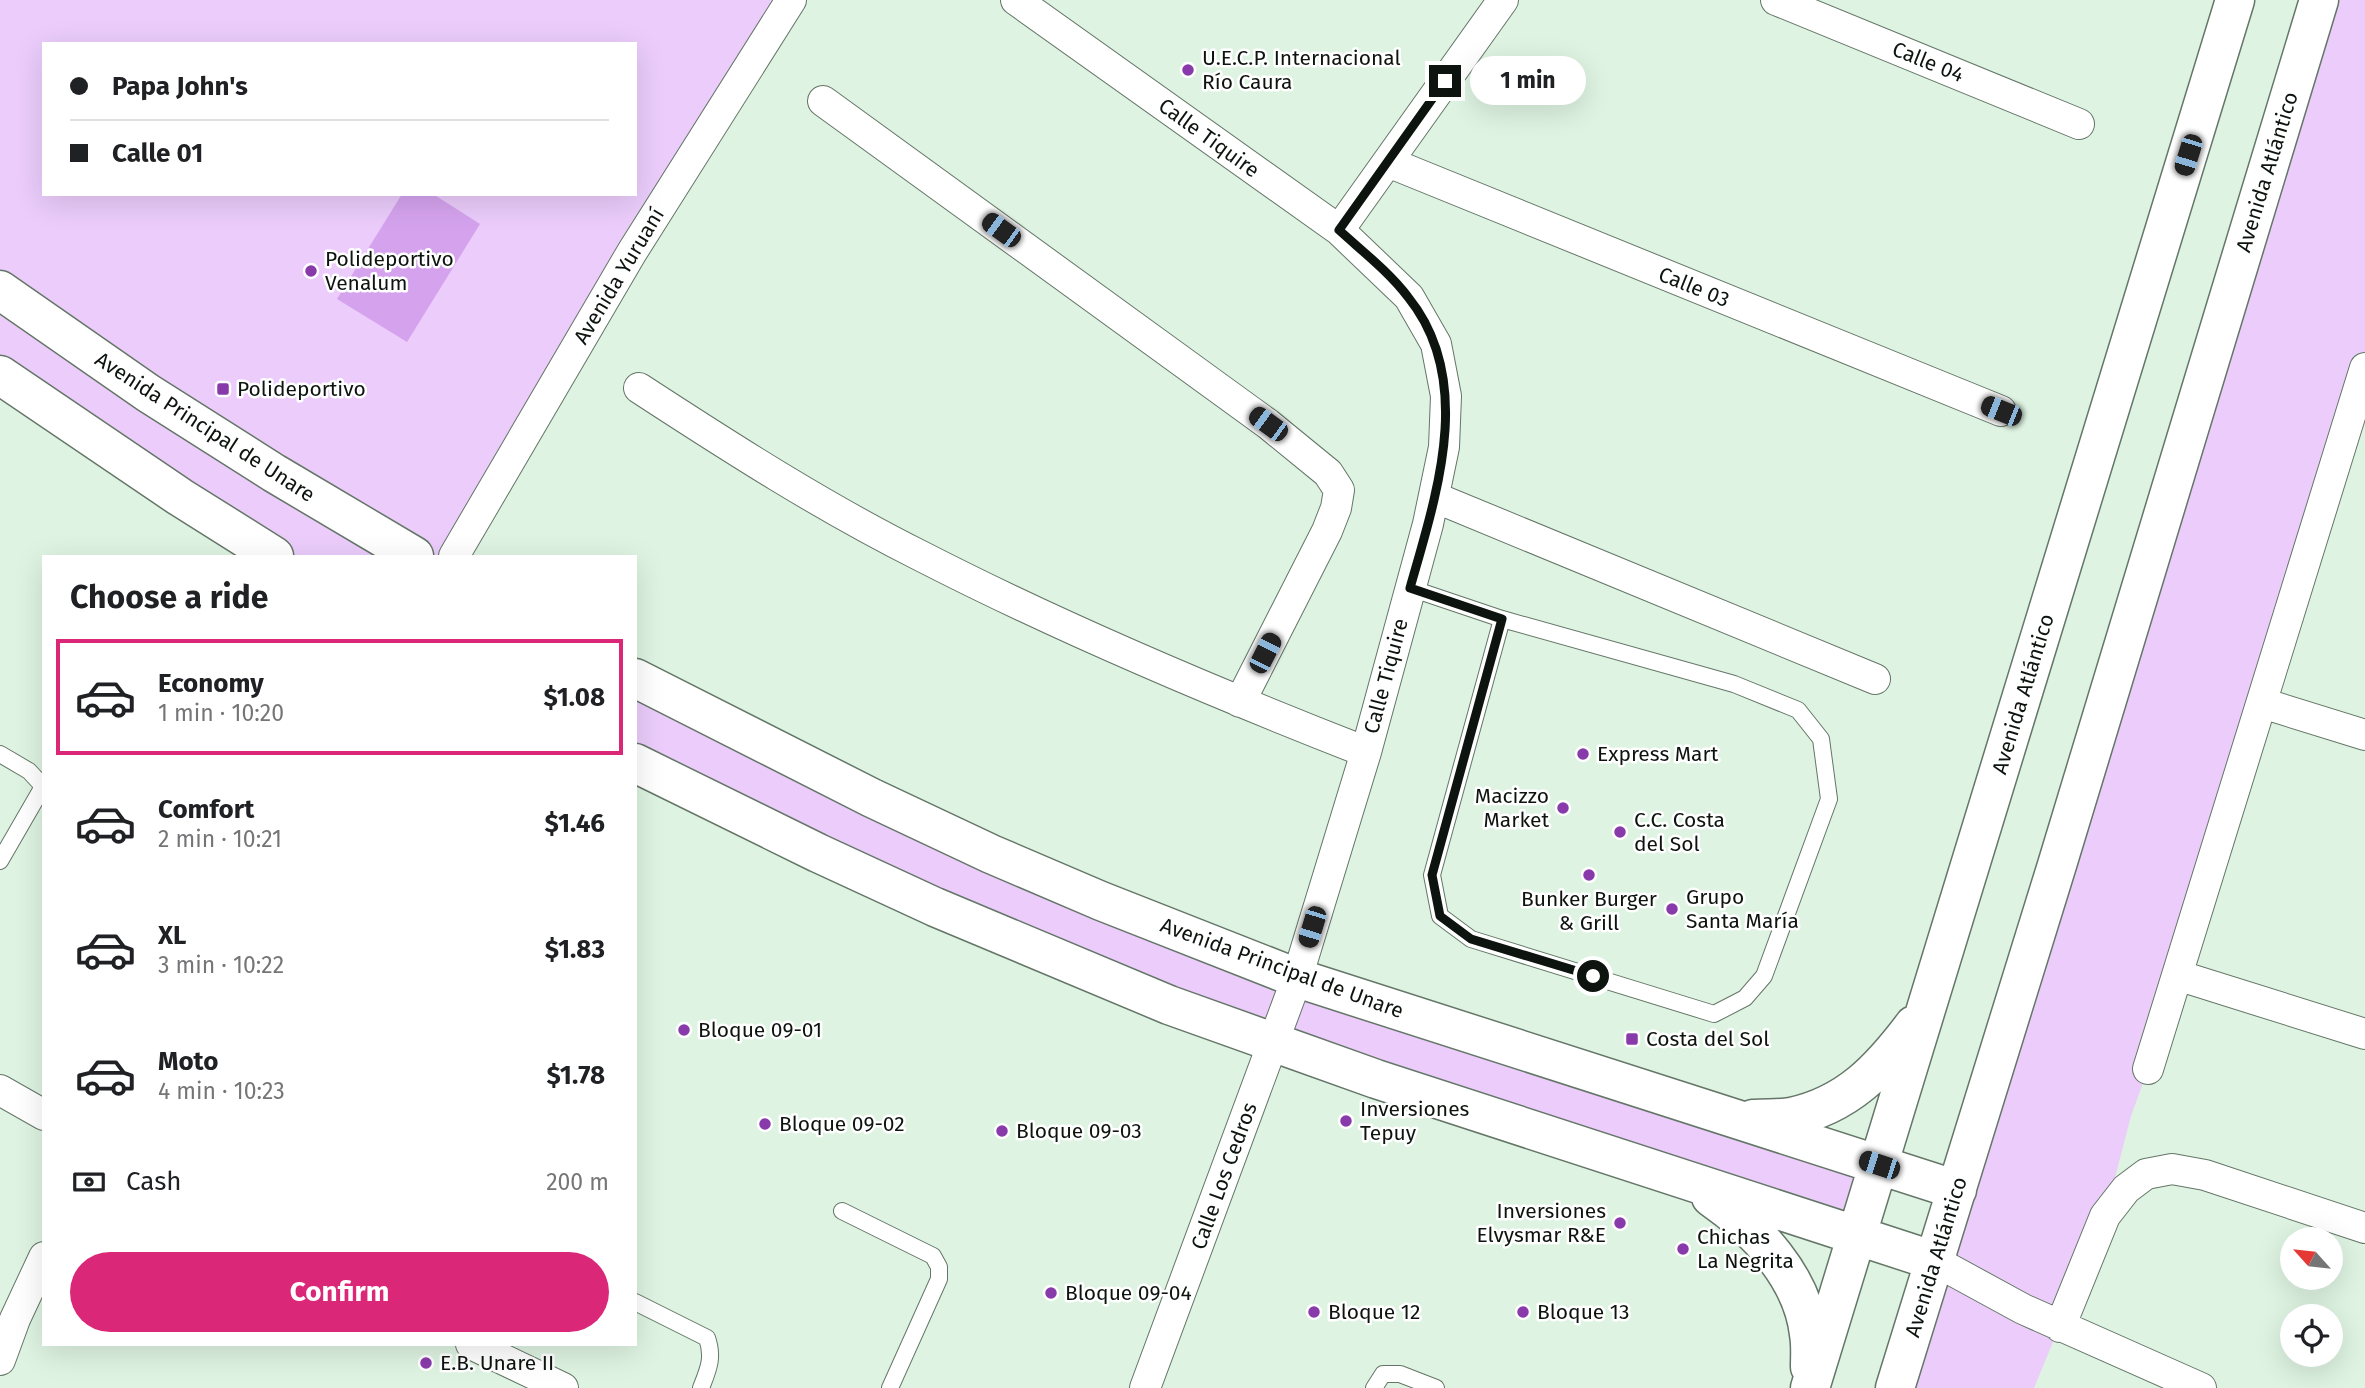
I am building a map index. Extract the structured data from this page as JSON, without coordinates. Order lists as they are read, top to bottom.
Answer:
{
  "streets": {
    "street": [
      "Calle 04",
      "Calle Tiquire",
      "Avenida Atlántico",
      "Avenida Yuruaní",
      "Calle 03",
      "Avenida Principal de Unare",
      "Calle Los Cedros"
    ]
  },
  "crossings": [
    ["Calle Tiquire", "Avenida Principal de Unare"],
    ["Calle Tiquire", "Calle Los Cedros"],
    ["Avenida Atlántico", "Avenida Principal de Unare"]
  ],
  "places": {
    "other": [
      "U.E.C.P. Internacional Río Caura",
      "Polideportivo Venalum",
      "Express Mart",
      "Macizzo Market",
      "C.C. Costa del Sol",
      "Bunker Burger & Grill",
      "Grupo Santa María",
      "Bloque 09-01",
      "Inversiones Tepuy",
      "Bloque 09-02",
      "Bloque 09-03",
      "Inversiones Elvysmar R&E",
      "Chichas La Negrita",
      "Bloque 09-04",
      "Bloque 12",
      "Bloque 13",
      "E.B. Unare II"
    ],
    "transit": ["Polideportivo", "Costa del Sol"]
  },
  "north": "top left",
  "page": {
    "banner": ["Papa John's", "Calle 01"],
    "bubble": "1 min",
    "heading": "Choose a ride",
    "list": [
      {
        "name": "Economy",
        "note": "1 min · 10:20",
        "value": "$1.08"
      },
      {
        "name": "Comfort",
        "note": "2 min · 10:21",
        "value": "$1.46"
      },
      {
        "name": "XL",
        "note": "3 min · 10:22",
        "value": "$1.83"
      },
      {
        "name": "Moto",
        "note": "4 min · 10:23",
        "value": "$1.78"
      }
    ],
    "pay": ["Cash", "200 m"],
    "buttons": "Confirm"
  }
}
